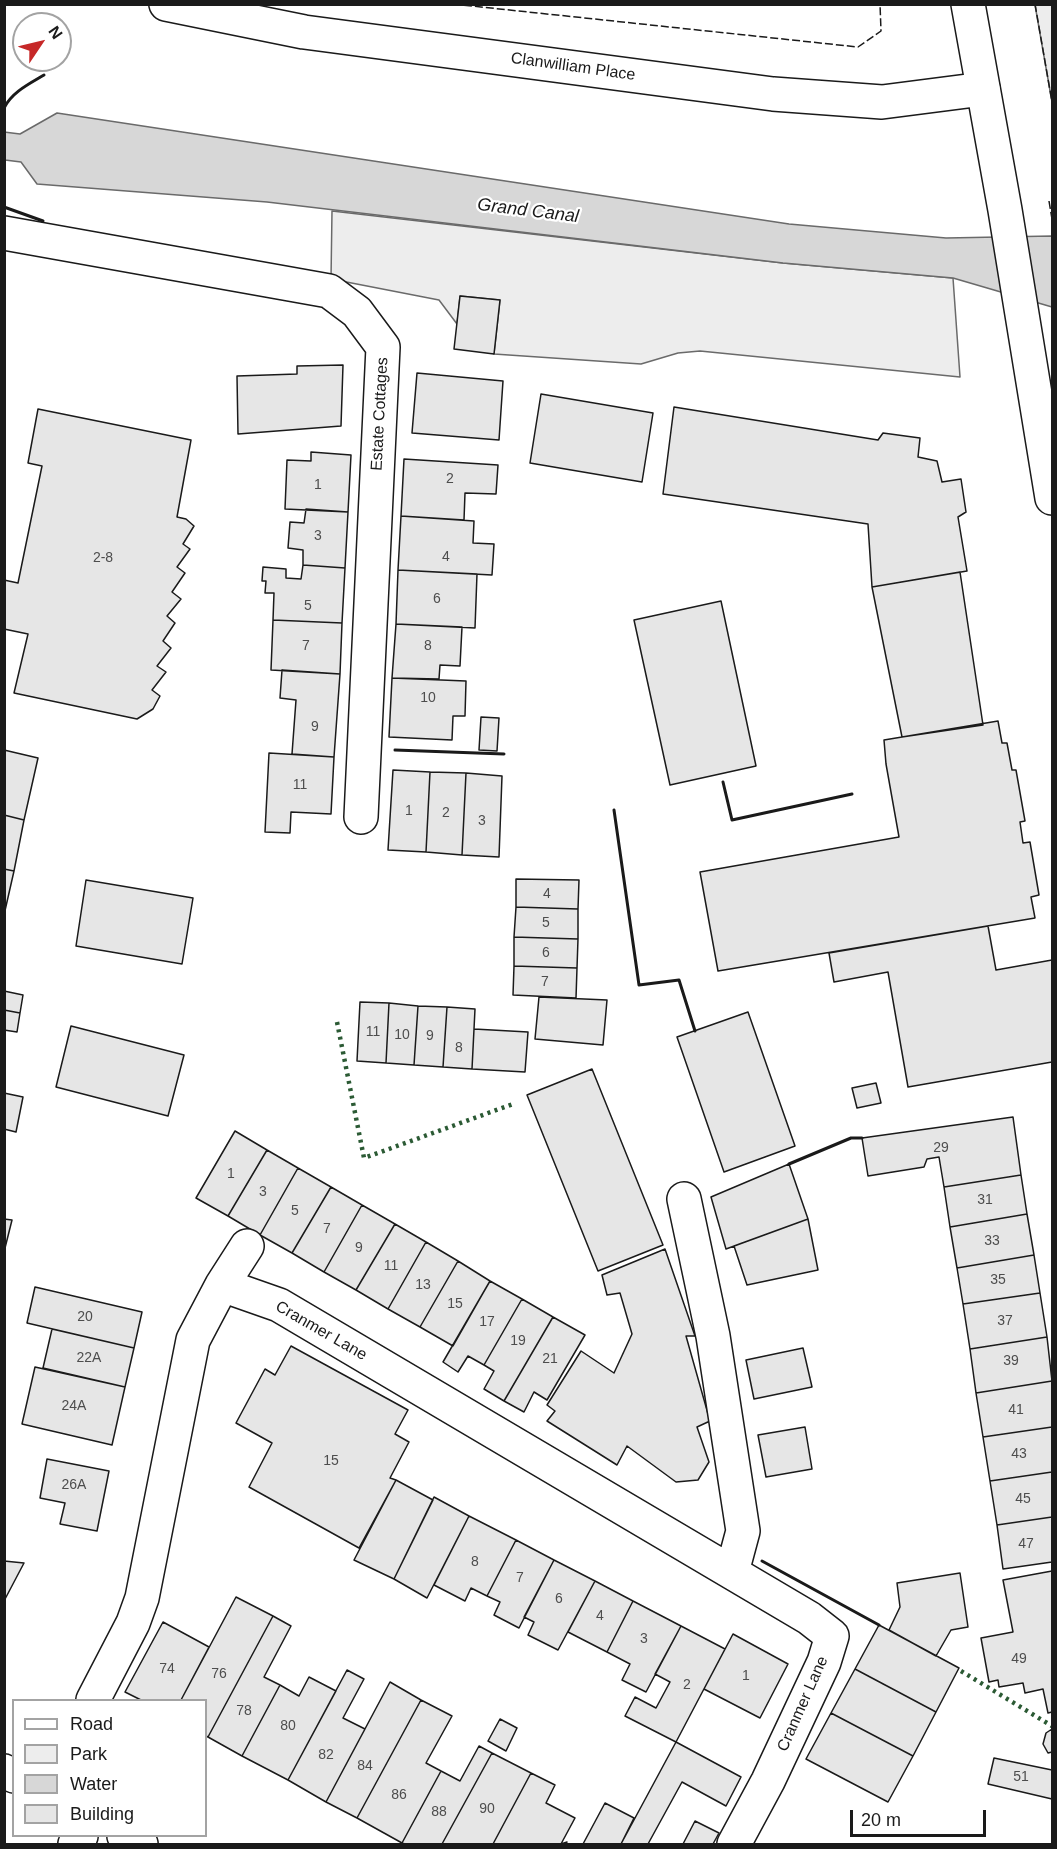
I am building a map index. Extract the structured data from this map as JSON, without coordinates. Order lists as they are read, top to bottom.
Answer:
{
  "streets": {
    "street": ["Clanwilliam Place", "Estate Cottages", "Cranmer Lane"]
  },
  "water": ["Grand Canal"],
  "house_numbers": [
    "2",
    "1",
    "3",
    "4",
    "2-8",
    "6",
    "5",
    "7",
    "8",
    "10",
    "9",
    "11",
    "1",
    "2",
    "3",
    "4",
    "5",
    "6",
    "7",
    "11",
    "10",
    "9",
    "8",
    "29",
    "1",
    "3",
    "31",
    "5",
    "7",
    "33",
    "9",
    "11",
    "35",
    "13",
    "15",
    "20",
    "37",
    "17",
    "19",
    "22A",
    "21",
    "39",
    "24A",
    "41",
    "43",
    "15",
    "26A",
    "45",
    "47",
    "8",
    "7",
    "6",
    "4",
    "3",
    "49",
    "74",
    "76",
    "1",
    "2",
    "78",
    "80",
    "82",
    "84",
    "51",
    "86",
    "90",
    "88"
  ],
  "legend": [
    "Road",
    "Park",
    "Water",
    "Building"
  ],
  "scale_bar": "20 m",
  "north": "top right"
}
